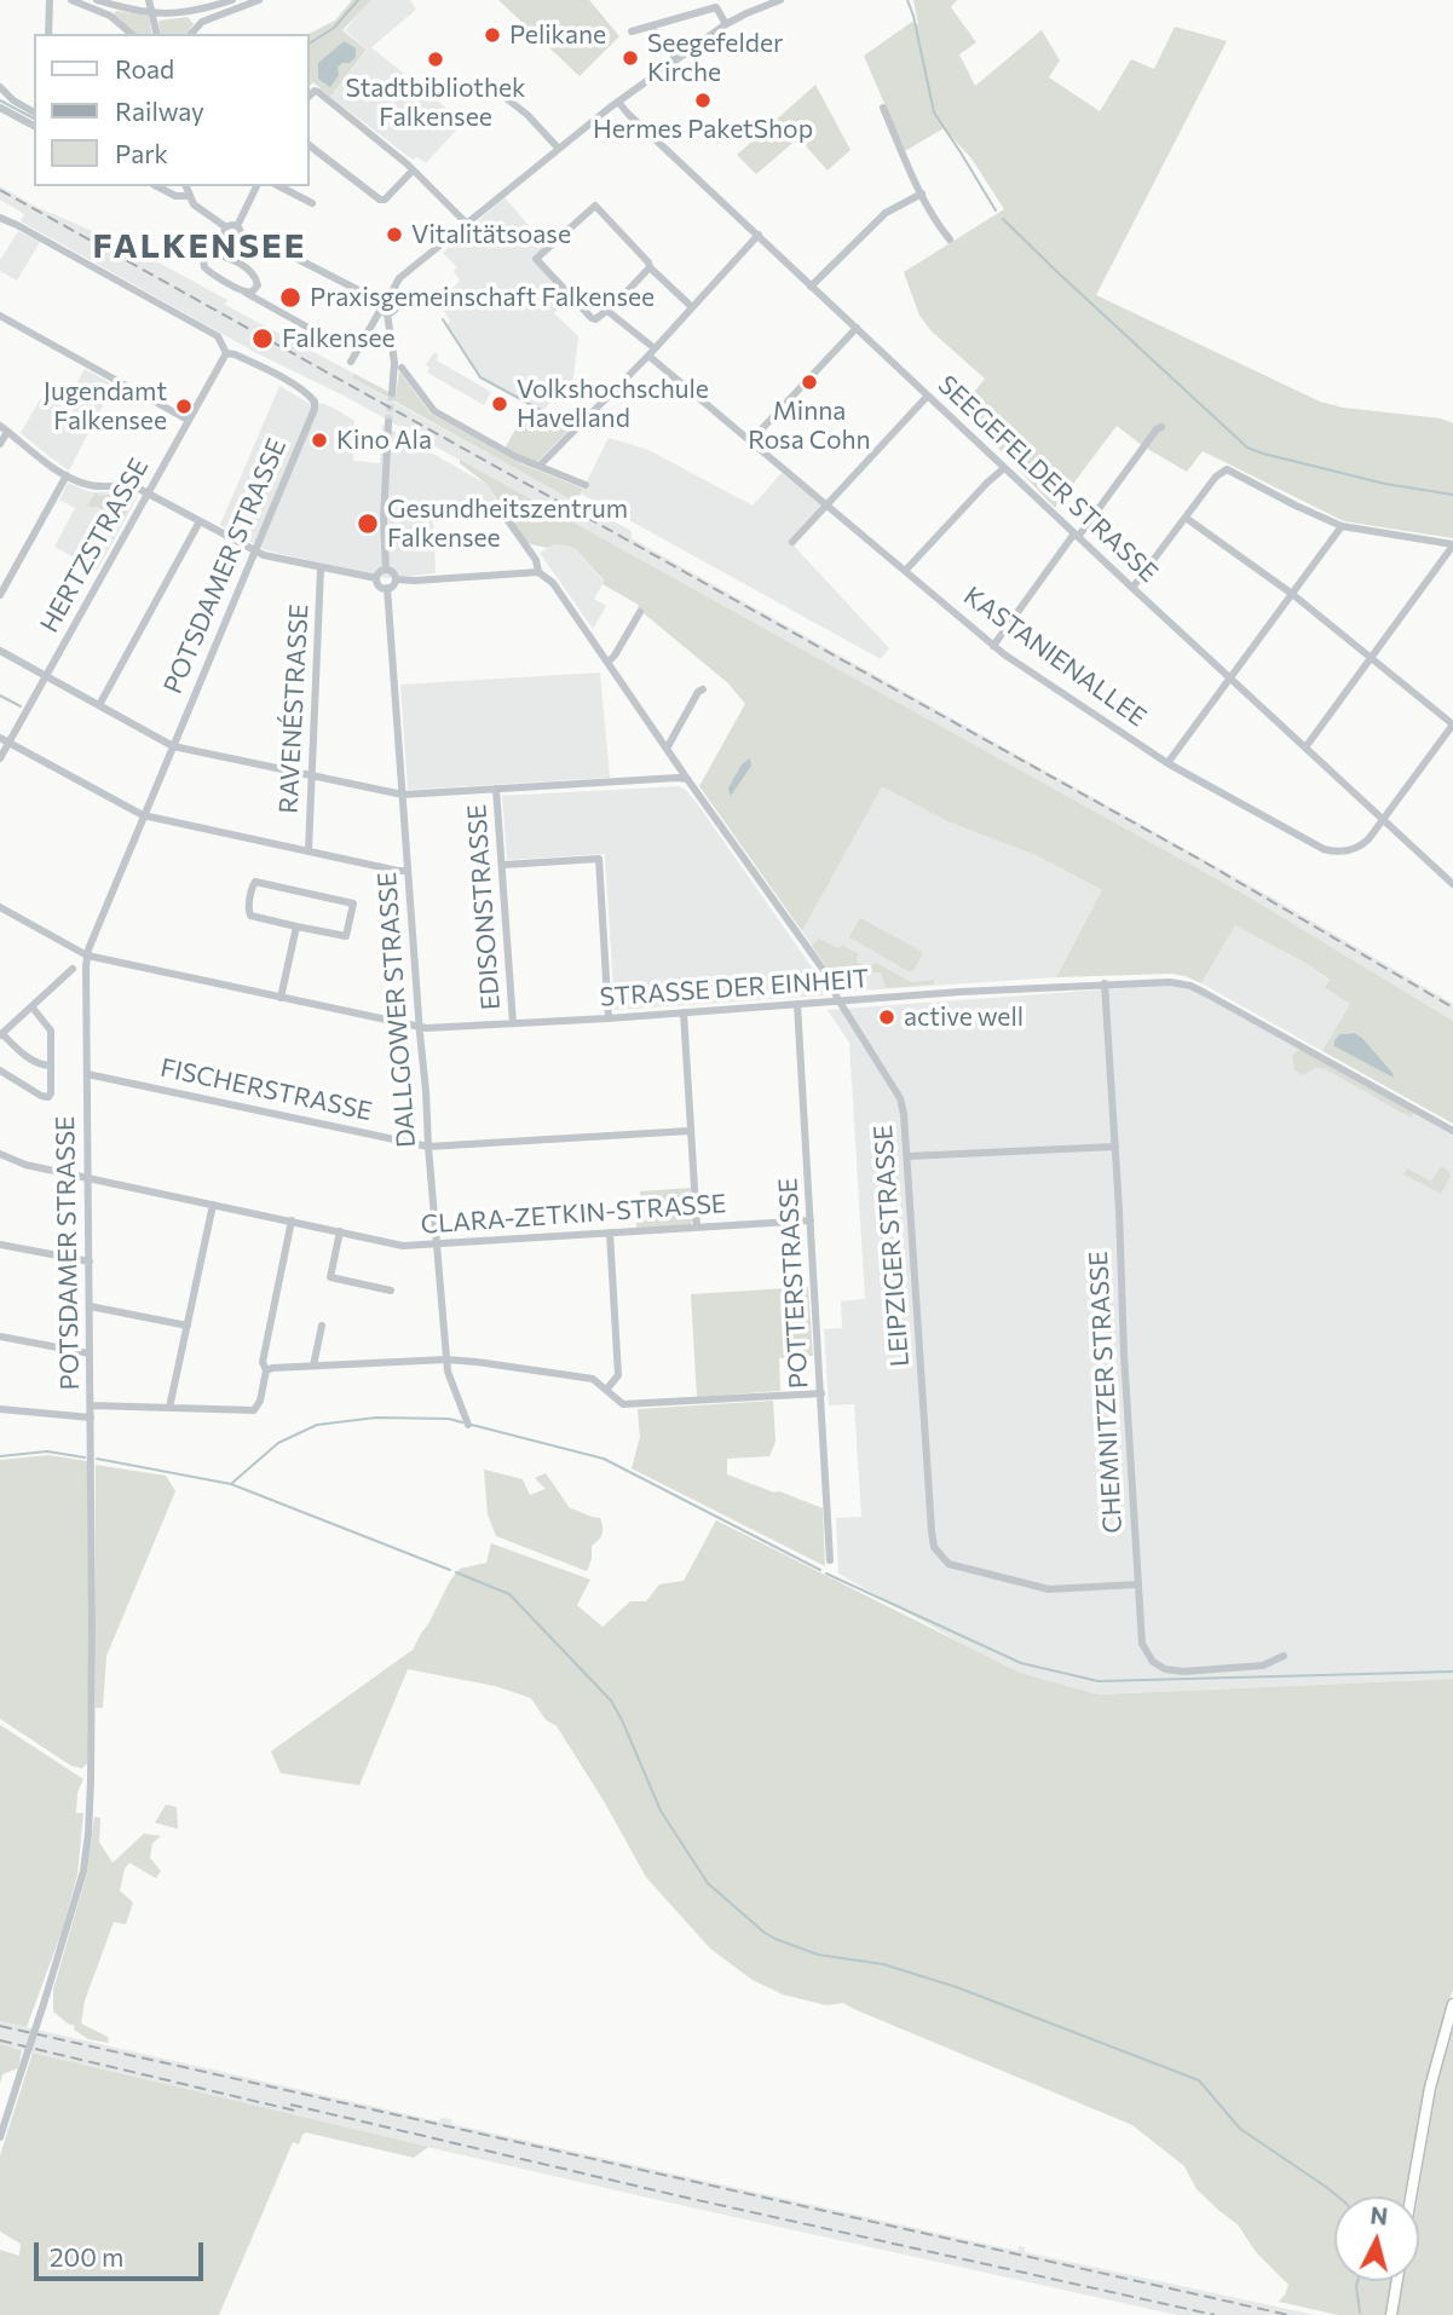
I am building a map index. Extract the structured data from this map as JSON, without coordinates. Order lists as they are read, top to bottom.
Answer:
{
  "streets": {
    "street": [
      "SEEGEFELDER STRASSE",
      "HERTZSTRASSE",
      "POTSDAMER STRASSE",
      "KASTANIENALLEE",
      "RAVENÉSTRASSE",
      "EDISONSTRASSE",
      "STRASSE DER EINHEIT",
      "DALLGOWER STRASSE",
      "FISCHERSTRASSE",
      "CLARA-ZETKIN-STRASSE",
      "LEIPZIGER STRASSE",
      "POTTERSTRASSE",
      "CHEMNITZER STRASSE"
    ]
  },
  "crossings": [
    ["SEEGEFELDER STRASSE", "KASTANIENALLEE"],
    ["HERTZSTRASSE", "POTSDAMER STRASSE"],
    ["POTSDAMER STRASSE", "STRASSE DER EINHEIT"],
    ["POTSDAMER STRASSE", "FISCHERSTRASSE"],
    ["POTSDAMER STRASSE", "CLARA-ZETKIN-STRASSE"],
    ["EDISONSTRASSE", "STRASSE DER EINHEIT"],
    ["STRASSE DER EINHEIT", "DALLGOWER STRASSE"],
    ["STRASSE DER EINHEIT", "LEIPZIGER STRASSE"],
    ["STRASSE DER EINHEIT", "POTTERSTRASSE"],
    ["STRASSE DER EINHEIT", "CHEMNITZER STRASSE"],
    ["DALLGOWER STRASSE", "FISCHERSTRASSE"],
    ["DALLGOWER STRASSE", "CLARA-ZETKIN-STRASSE"],
    ["CLARA-ZETKIN-STRASSE", "POTTERSTRASSE"],
    ["LEIPZIGER STRASSE", "CHEMNITZER STRASSE"]
  ],
  "districts": ["FALKENSEE"],
  "places": [
    "Pelikane",
    "Seegefelder Kirche",
    "Stadtbibliothek Falkensee",
    "Hermes PaketShop",
    "Vitalitätsoase",
    "Praxisgemeinschaft Falkensee",
    "Falkensee",
    "Minna Rosa Cohn",
    "Volkshochschule Havelland",
    "Jugendamt Falkensee",
    "Kino Ala",
    "Gesundheitszentrum Falkensee",
    "active well"
  ],
  "legend": ["Road", "Railway", "Park"],
  "scale_bar": "200 m",
  "north": "top"
}
